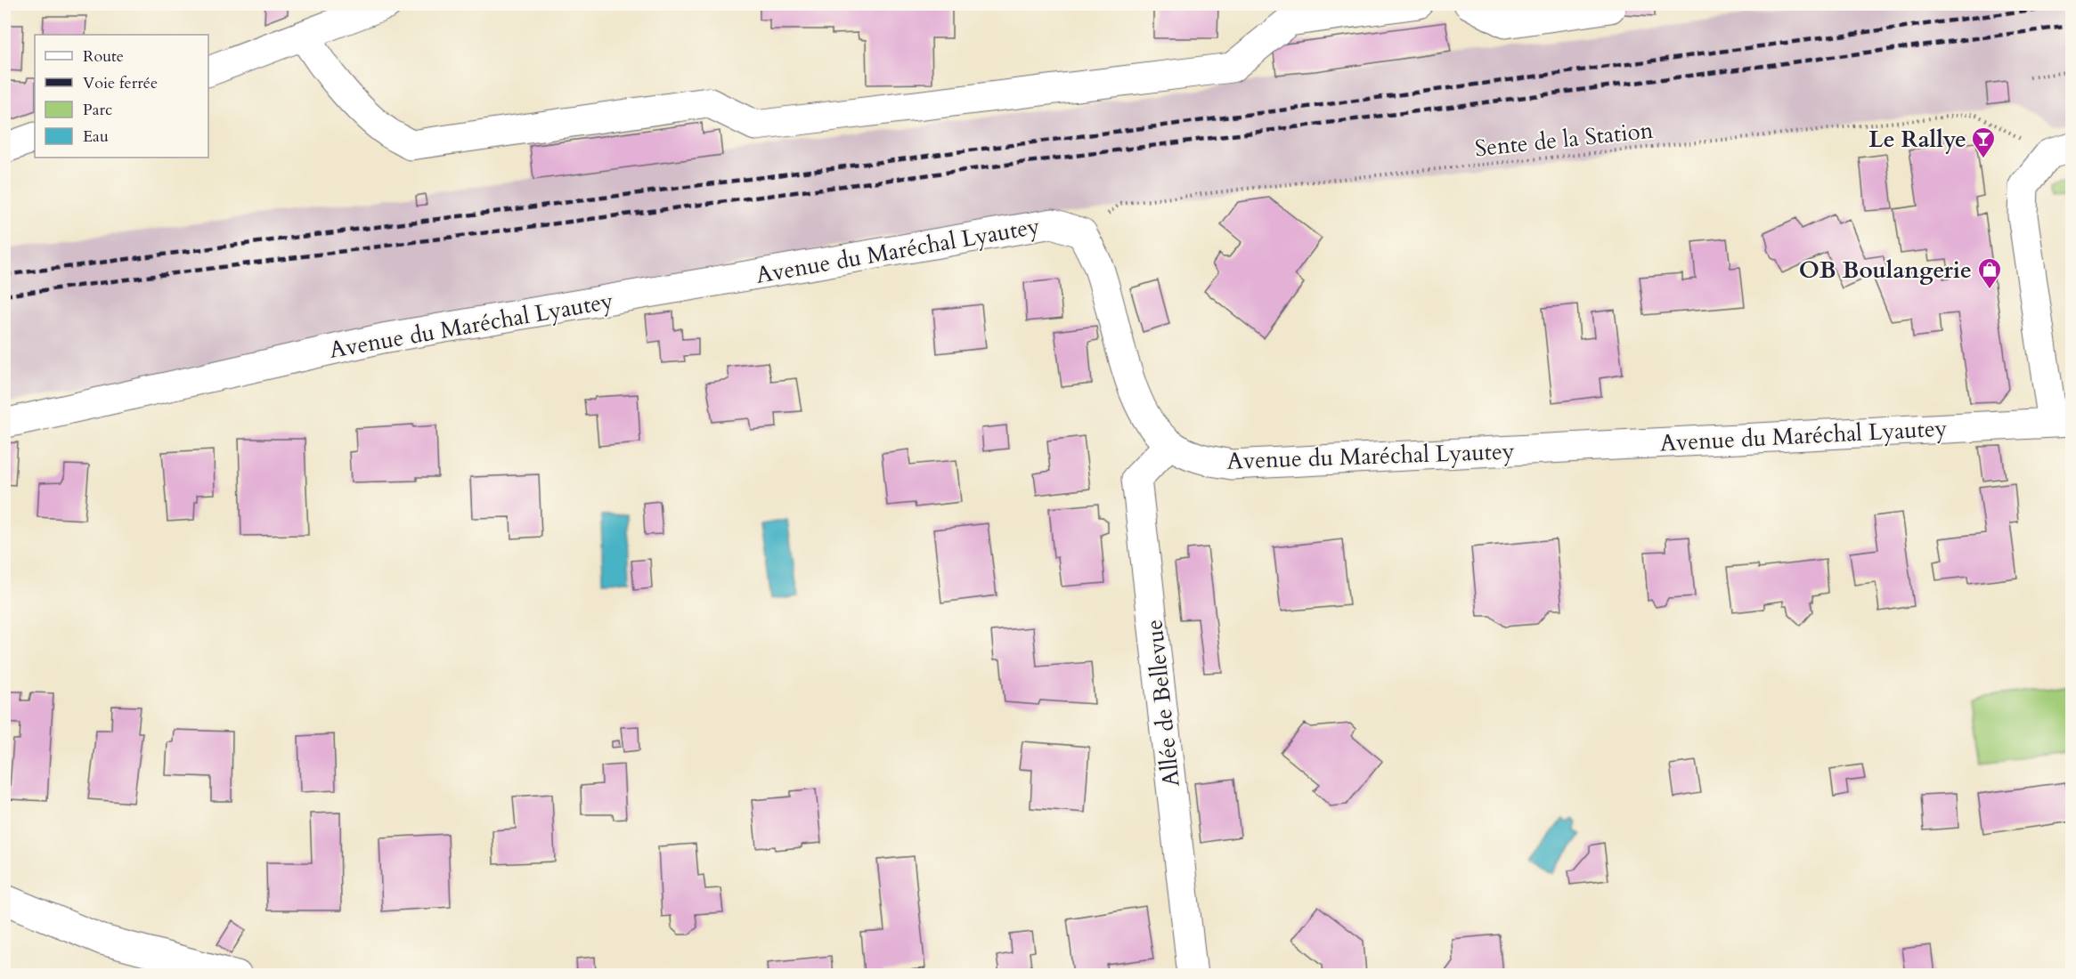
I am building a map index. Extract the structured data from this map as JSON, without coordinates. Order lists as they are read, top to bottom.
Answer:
{
  "streets": {
    "street": ["Avenue du Maréchal Lyautey", "Allée de Bellevue"],
    "path": ["Sente de la Station"]
  },
  "crossings": [
    ["Sente de la Station", "Avenue du Maréchal Lyautey"],
    ["Avenue du Maréchal Lyautey", "Allée de Bellevue"]
  ],
  "places": {
    "bar": ["Le Rallye"],
    "shop": ["OB Boulangerie"]
  },
  "legend": [
    "Route",
    "Voie ferrée",
    "Parc",
    "Eau"
  ]
}
